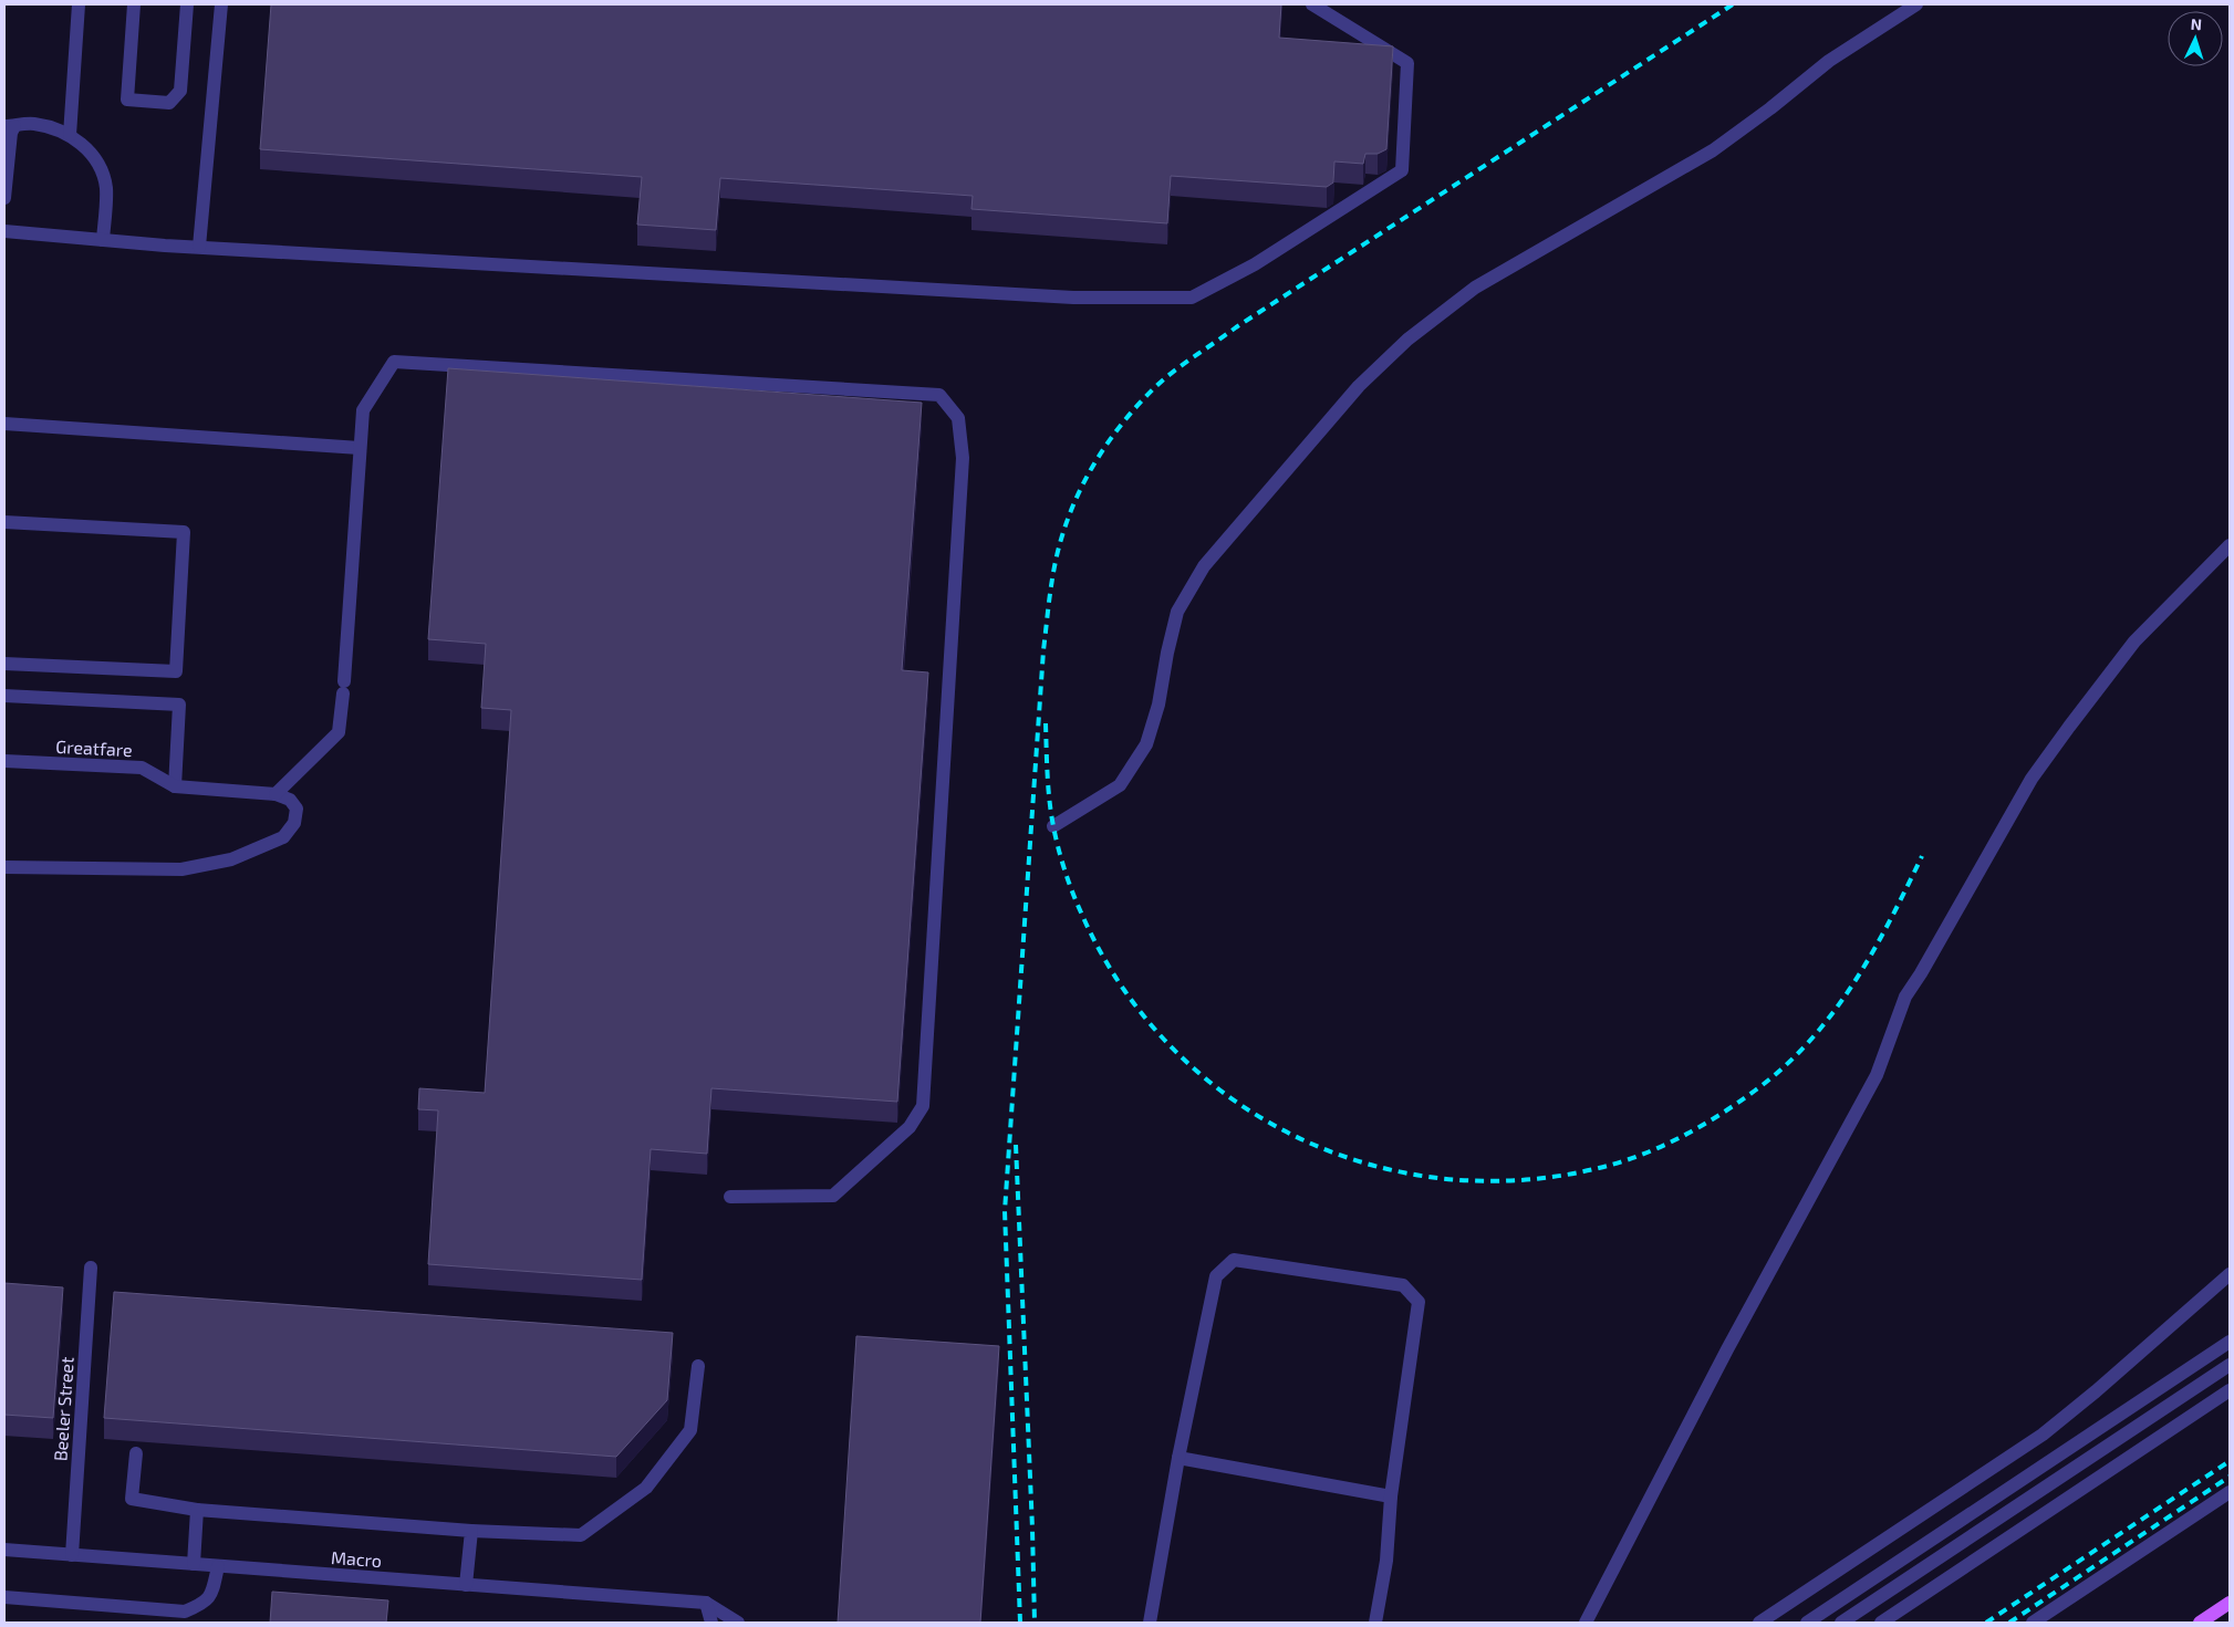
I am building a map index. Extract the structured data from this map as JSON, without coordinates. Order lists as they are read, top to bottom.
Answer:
{
  "streets": {
    "street": ["Greatfare", "Beeler Street", "Macro"]
  },
  "crossings": [
    ["Beeler Street", "Macro"]
  ],
  "north": "top"
}
